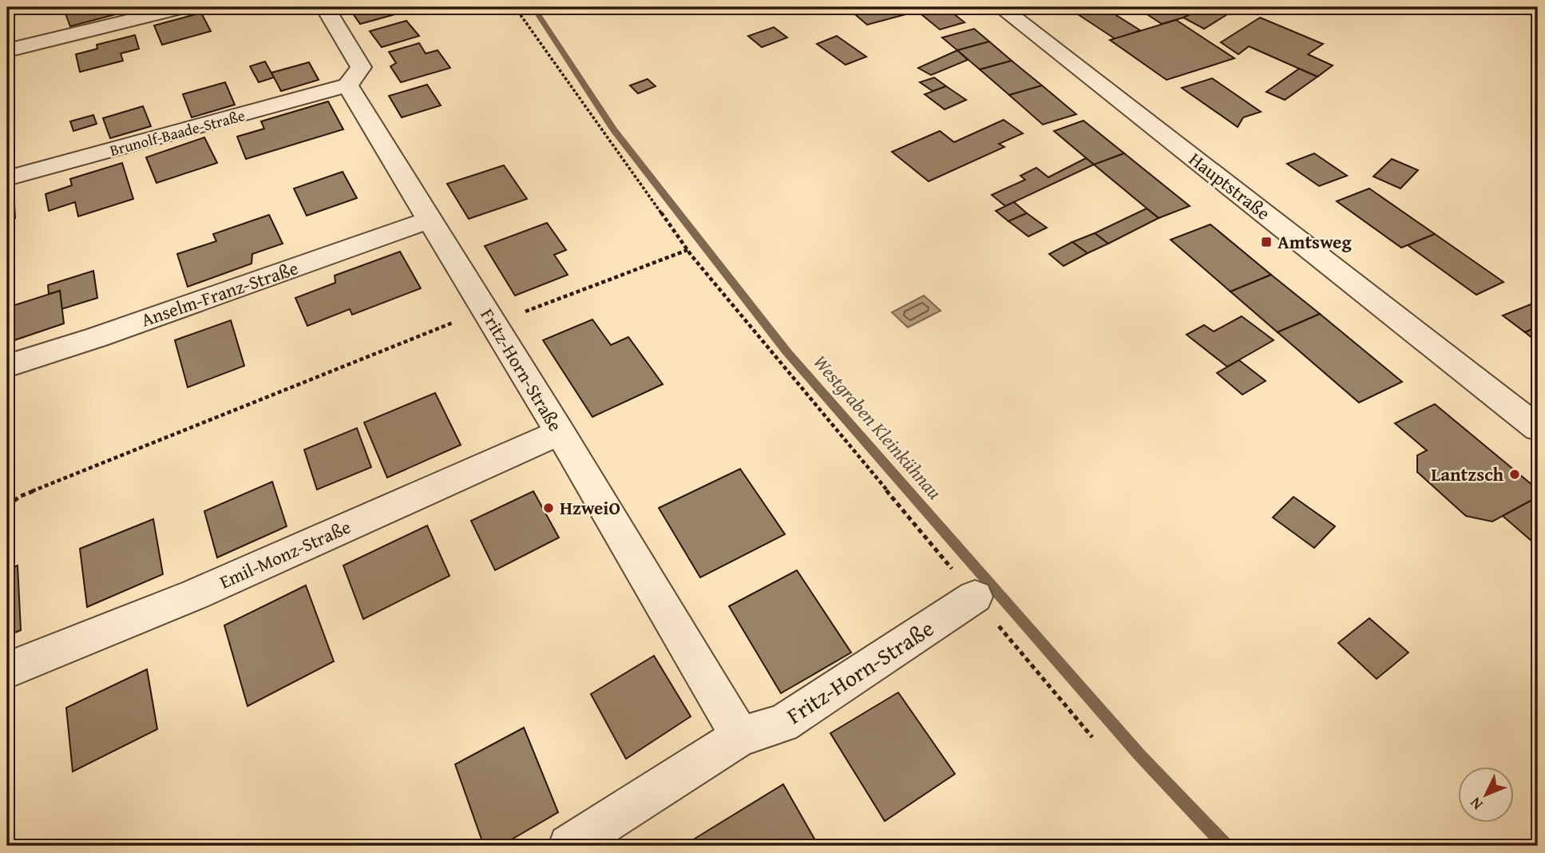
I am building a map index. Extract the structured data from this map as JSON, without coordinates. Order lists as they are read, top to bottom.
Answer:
{
  "streets": {
    "street": [
      "Brunolf-Baade-Straße",
      "Hauptstraße",
      "Anselm-Franz-Straße",
      "Fritz-Horn-Straße",
      "Emil-Monz-Straße"
    ]
  },
  "crossings": [
    ["Brunolf-Baade-Straße", "Fritz-Horn-Straße"],
    ["Anselm-Franz-Straße", "Fritz-Horn-Straße"],
    ["Fritz-Horn-Straße", "Emil-Monz-Straße"]
  ],
  "water": ["Westgraben Kleinkühnau"],
  "places": {
    "transit": ["Amtsweg"],
    "other": ["Lantzsch", "HzweiO"]
  },
  "north": "bottom left"
}
